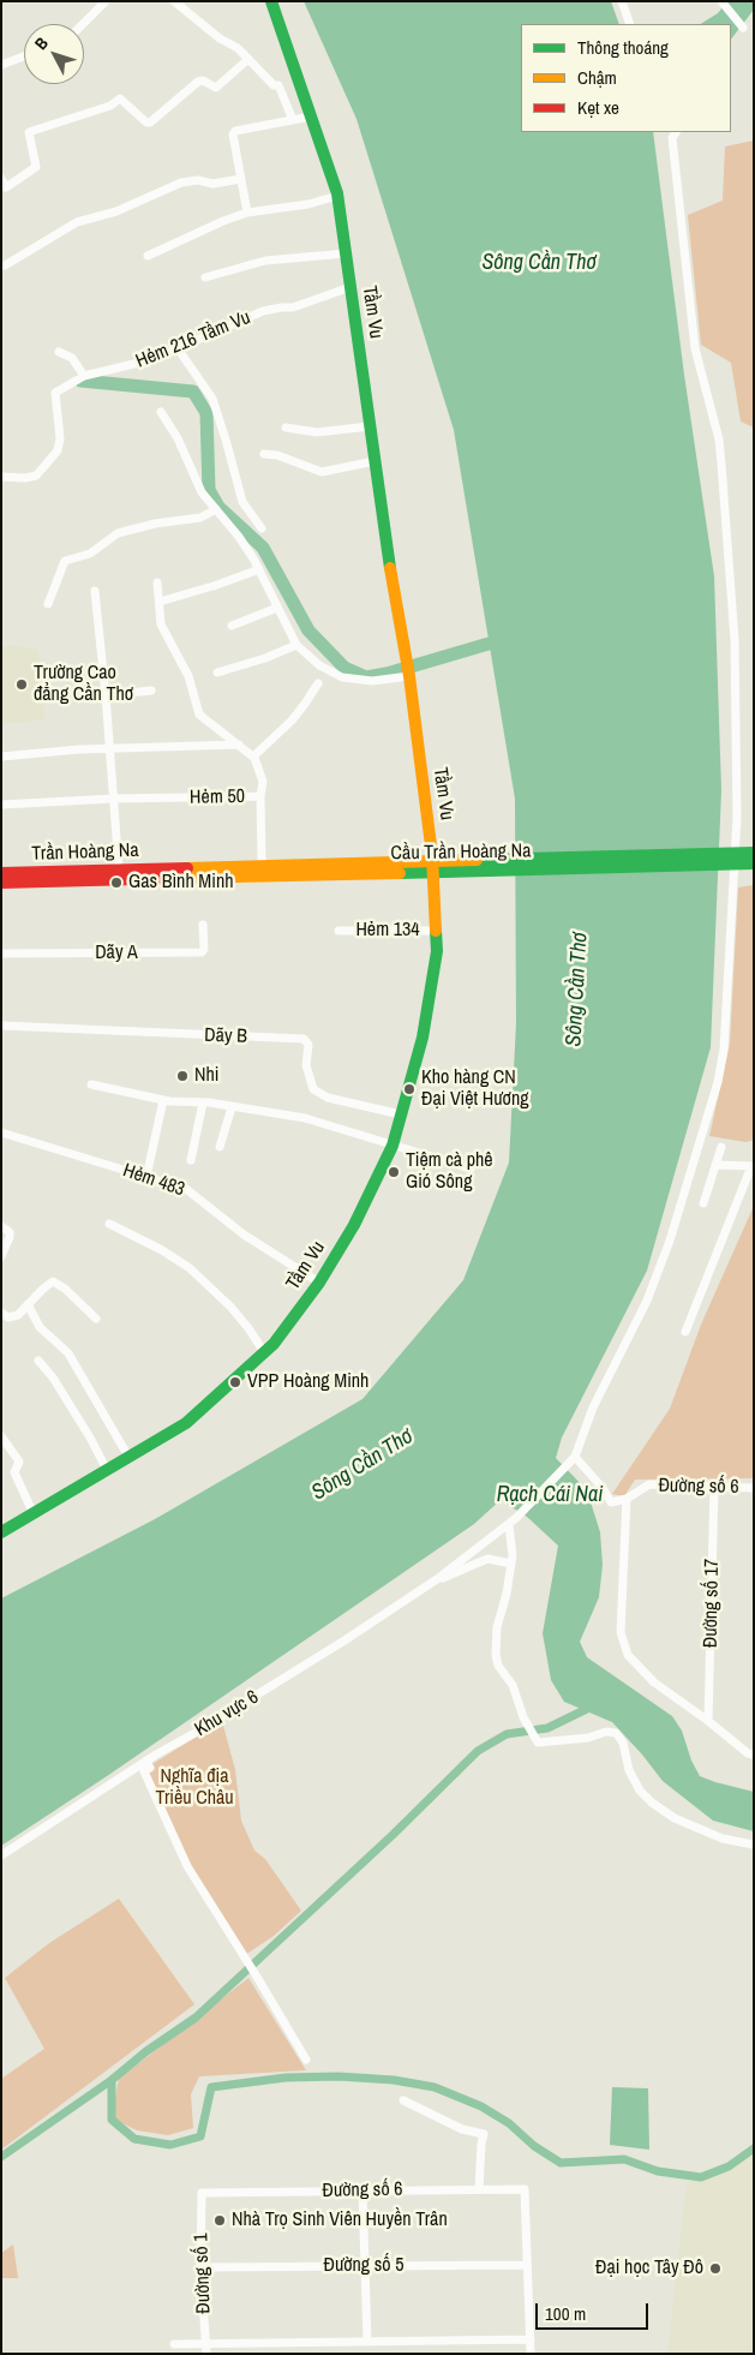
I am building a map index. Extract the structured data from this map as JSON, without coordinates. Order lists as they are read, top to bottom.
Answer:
{
  "streets": {
    "main road": ["Tầm Vu", "Trần Hoàng Na", "Cầu Trần Hoàng Na"],
    "street": [
      "Hẻm 216 Tầm Vu",
      "Hẻm 50",
      "Hẻm 134",
      "Dãy A",
      "Dãy B",
      "Hẻm 483",
      "Đường số 6",
      "Đường số 17",
      "Khu vực 6",
      "Đường số 5",
      "Đường số 1"
    ]
  },
  "crossings": [
    ["Tầm Vu", "Hẻm 216 Tầm Vu"],
    ["Tầm Vu", "Hẻm 134"],
    ["Tầm Vu", "Dãy B"],
    ["Tầm Vu", "Hẻm 483"],
    ["Trần Hoàng Na", "Cầu Trần Hoàng Na"],
    ["Đường số 6", "Đường số 17"],
    ["Đường số 6", "Khu vực 6"],
    ["Đường số 6", "Đường số 5"],
    ["Đường số 6", "Đường số 1"],
    ["Đường số 5", "Đường số 1"]
  ],
  "water": ["Sông Cần Thơ", "Rạch Cái Nai"],
  "parks": ["Nghĩa địa Triều Châu"],
  "places": [
    "Trường Cao đẳng Cần Thơ",
    "Gas Bình Minh",
    "Nhi",
    "Kho hàng CN Đại Việt Hương",
    "Tiệm cà phê Gió Sông",
    "VPP Hoàng Minh",
    "Nhà Trọ Sinh Viên Huyền Trân",
    "Đại học Tây Đô"
  ],
  "legend": ["Thông thoáng", "Chậm", "Kẹt xe"],
  "scale_bar": "100 m",
  "north": "top left"
}
